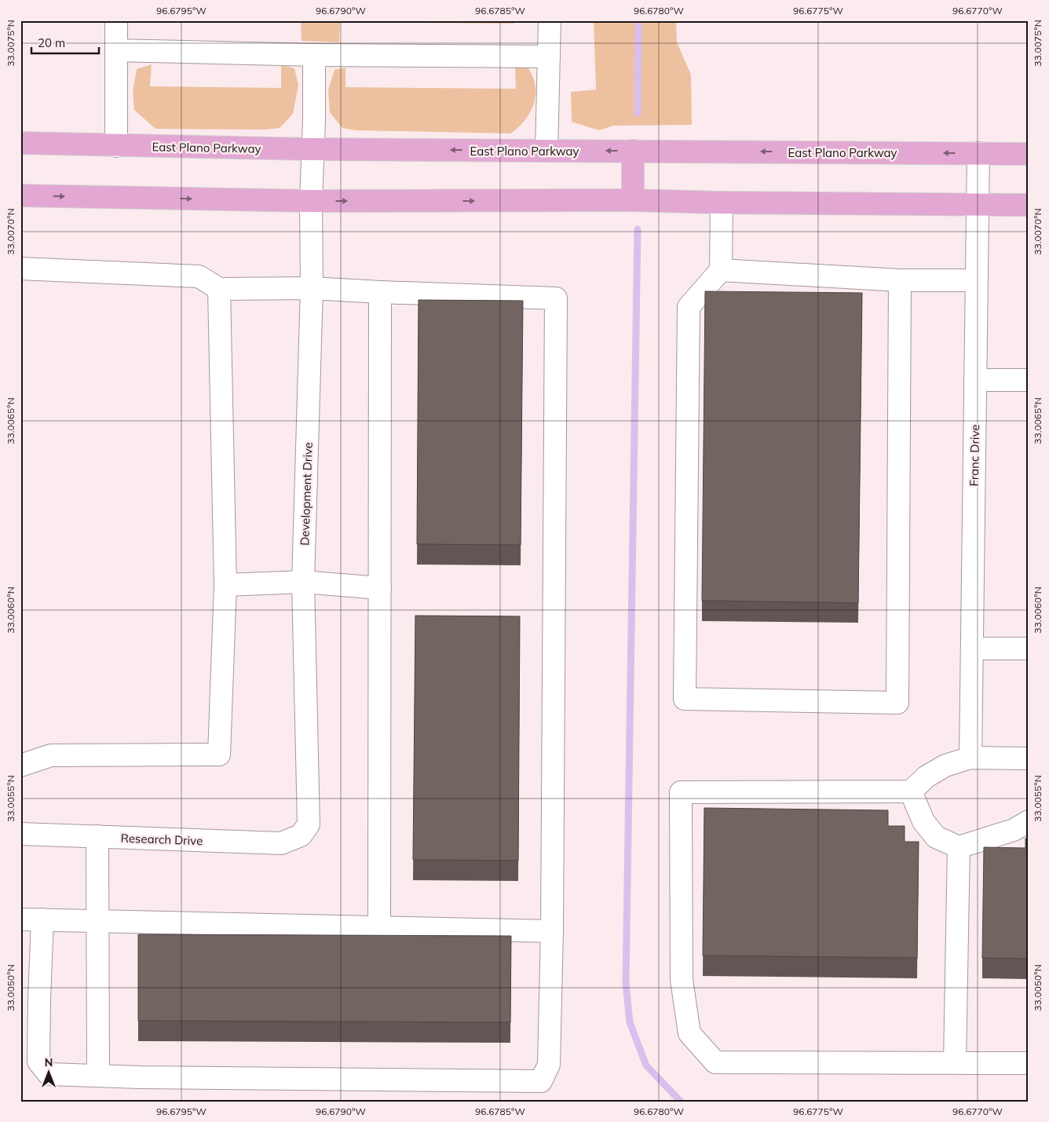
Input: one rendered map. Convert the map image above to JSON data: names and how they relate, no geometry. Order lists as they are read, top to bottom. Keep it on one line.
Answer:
{"streets":{"main road":["East Plano Parkway"],"street":["Franc Drive","Development Drive","Research Drive"]},"crossings":[["East Plano Parkway","Franc Drive"],["East Plano Parkway","Development Drive"],["Development Drive","Research Drive"]],"scale_bar":"20 m","north":"top","coordinates":["96.6795°W","96.6790°W","96.6785°W","96.6780°W","96.6775°W","96.6770°W","33.0075°N","33.0070°N","33.0065°N","33.0060°N","33.0055°N","33.0050°N"]}
